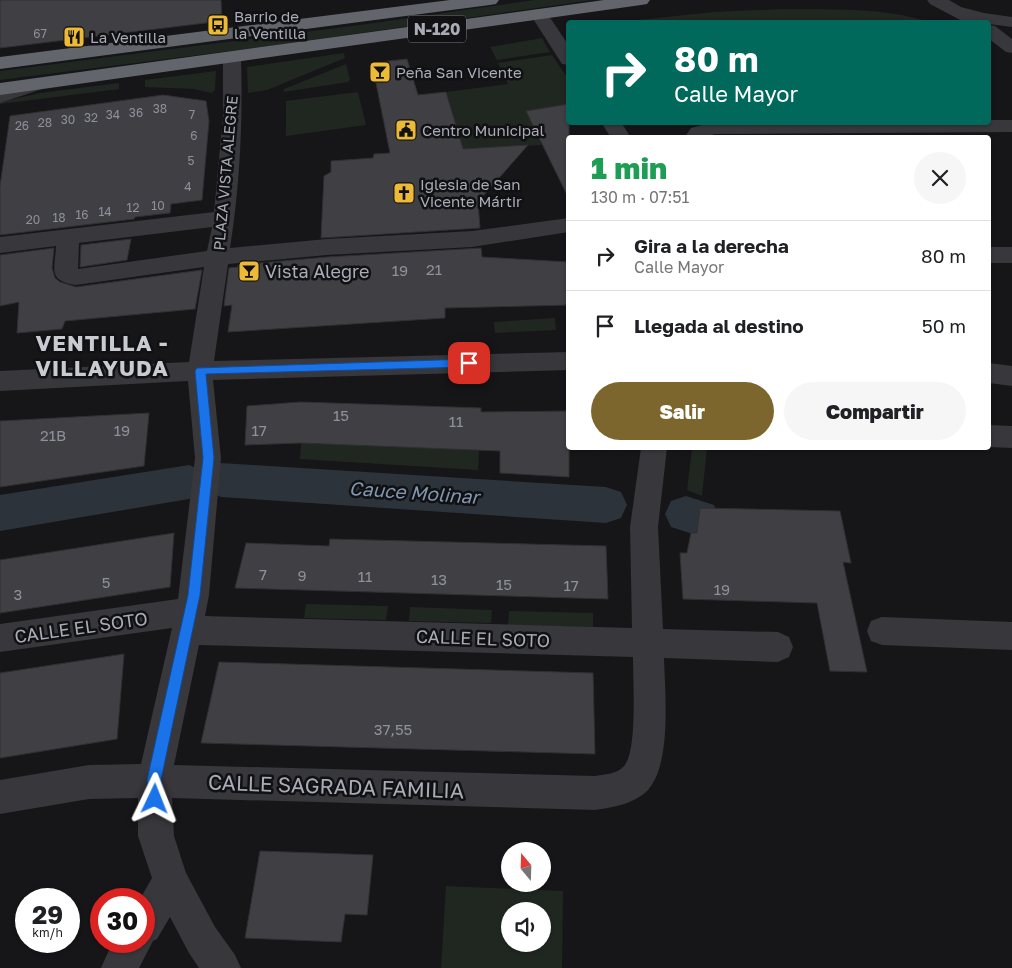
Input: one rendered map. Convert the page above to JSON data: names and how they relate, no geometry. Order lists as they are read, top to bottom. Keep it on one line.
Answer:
{"streets":{"highway":["N-120"],"street":["PLAZA VISTA ALEGRE","CALLE EL SOTO","CALLE SAGRADA FAMILIA"]},"crossings":[["N-120","PLAZA VISTA ALEGRE"],["PLAZA VISTA ALEGRE","CALLE EL SOTO"],["PLAZA VISTA ALEGRE","CALLE SAGRADA FAMILIA"],["CALLE EL SOTO","CALLE SAGRADA FAMILIA"]],"districts":["VENTILLA - VILLAYUDA"],"water":["Cauce Molinar"],"places":{"bus stop":["Barrio de la Ventilla"],"restaurant":["La Ventilla"],"bar":["Peña San Vicente","Vista Alegre"],"public building":["Centro Municipal"],"church":["Iglesia de San Vicente Mártir"]},"house_numbers":["67","38","36","34","7","32","30","28","26","6","5","4","10","12","14","16","18","20","21","19","15","11","19","17","21B","7","9","11","13","5","15","17","19","3","37,55"],"north":"top","page":{"turn":["80 m","Calle Mayor"],"heading":["1 min","130 m · 07:51"],"list":[{"name":"Gira a la derecha","note":"Calle Mayor","value":"80 m"},{"name":"Llegada al destino","value":"50 m"}],"buttons":["Salir","Compartir"],"speed":"29 km/h","limit":"30"}}
